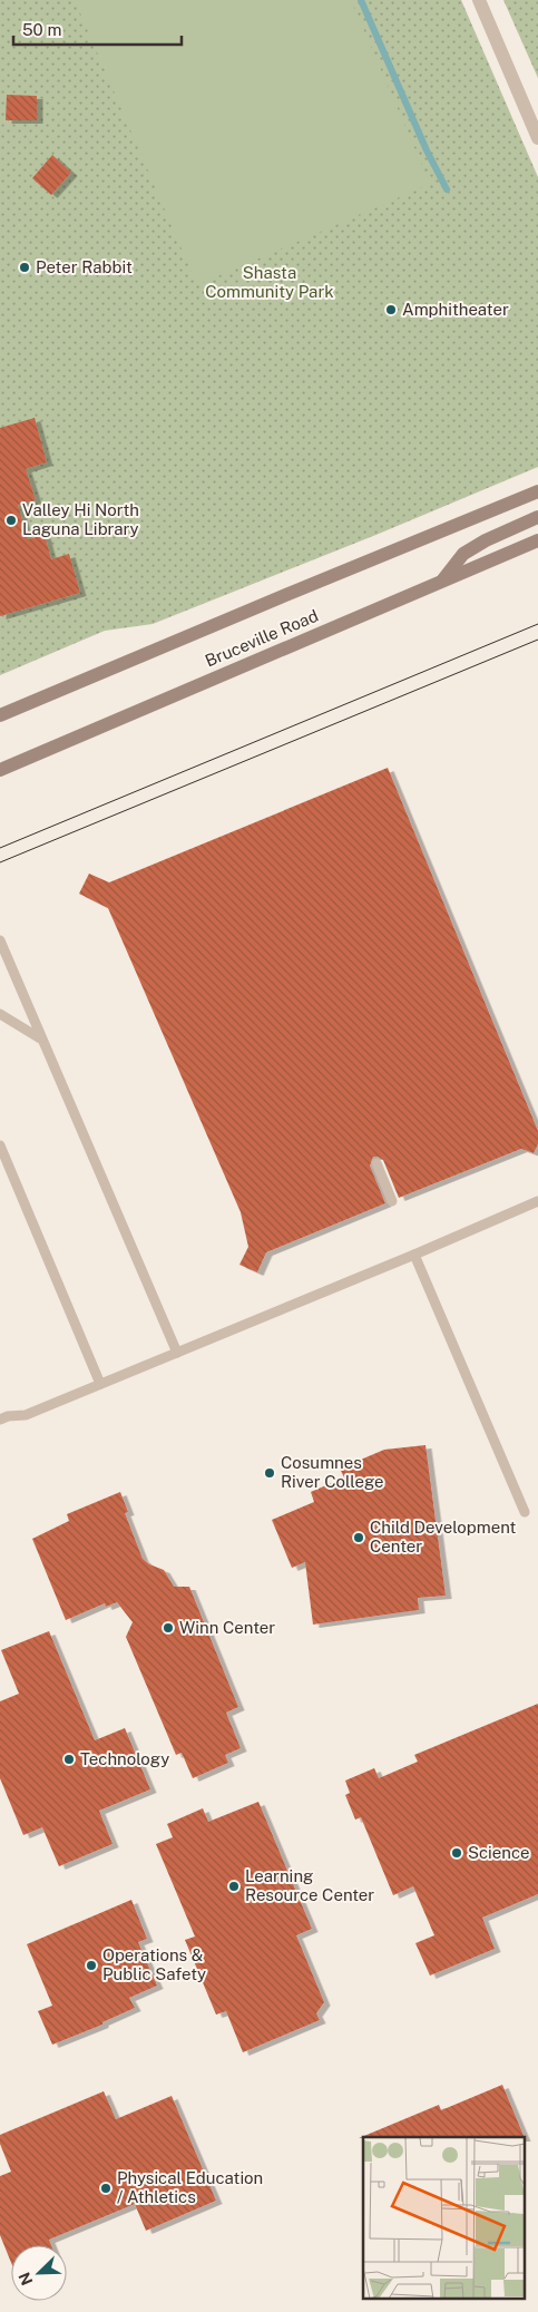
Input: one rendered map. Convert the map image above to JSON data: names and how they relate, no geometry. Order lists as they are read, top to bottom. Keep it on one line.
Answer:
{"streets":{"main road":["Bruceville Road"]},"parks":["Shasta Community Park"],"places":["Peter Rabbit","Amphitheater","Valley Hi North Laguna Library","Cosumnes River College","Child Development Center","Winn Center","Technology","Science","Learning Resource Center","Operations & Public Safety","Physical Education / Athletics"],"scale_bar":"50 m","north":"bottom left"}
